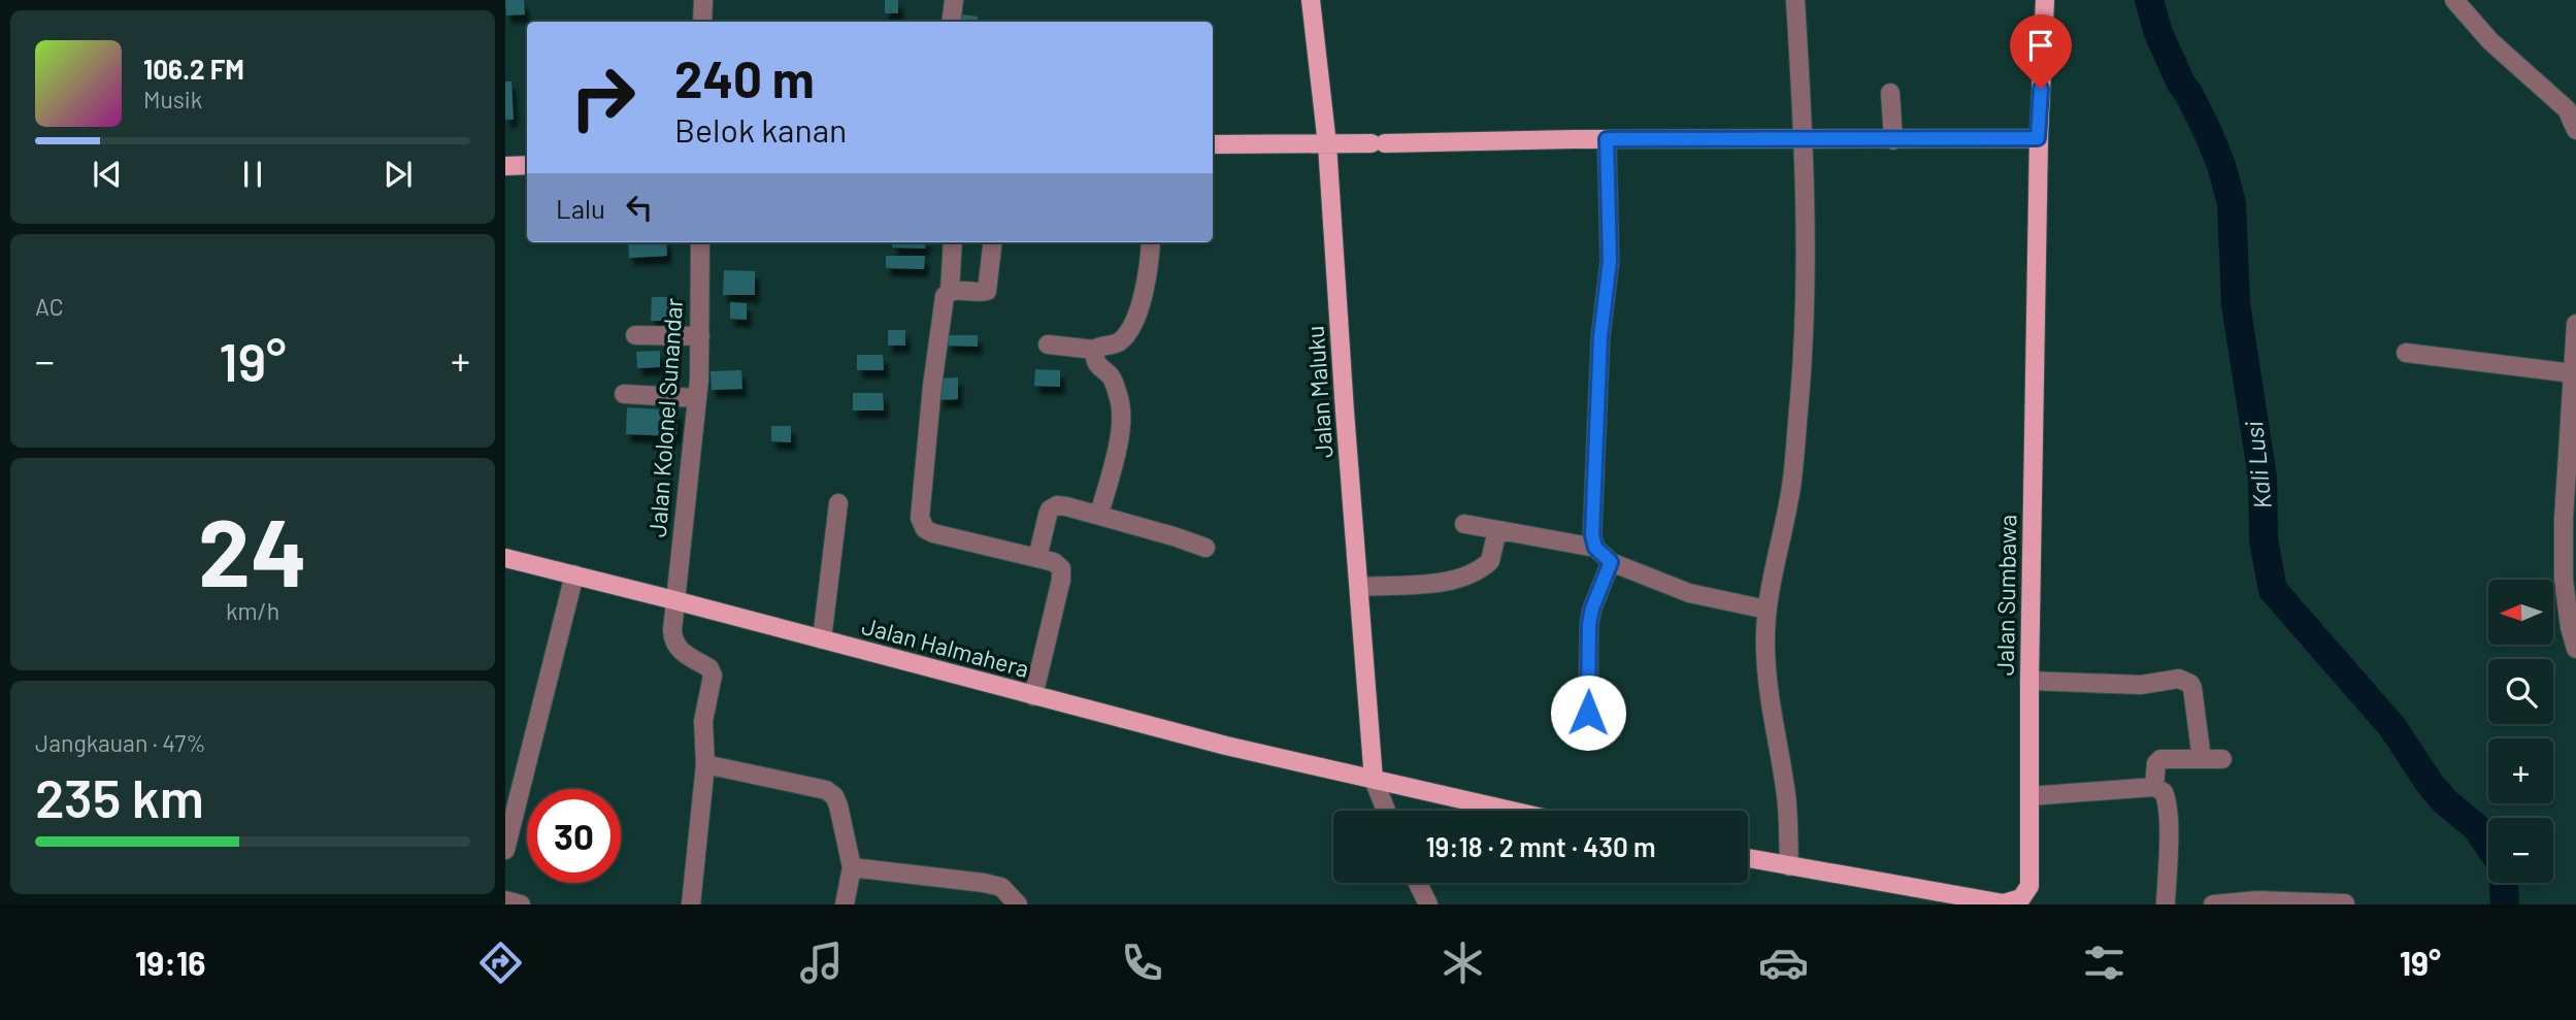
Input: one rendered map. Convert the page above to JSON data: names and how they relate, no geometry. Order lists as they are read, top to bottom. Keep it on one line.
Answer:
{"streets":{"main road":["Jalan Maluku","Jalan Sumbawa","Jalan Halmahera"],"street":["Jalan Kolonel Sunandar"]},"crossings":[["Jalan Maluku","Jalan Halmahera"],["Jalan Kolonel Sunandar","Jalan Halmahera"]],"water":["Kali Lusi"],"north":"left","page":{"turn":["240 m","Belok kanan"],"song":["106.2 FM","Musik"],"then":"Lalu","tile":["AC",["24","km/h"],["Jangkauan · 47%","235 km"]],"heat":["−","19°","+"],"map_buttons":["+","−"],"limit":"30","trip":"19:18 · 2 mnt · 430 m","tabs":["19:16","19°"]}}
